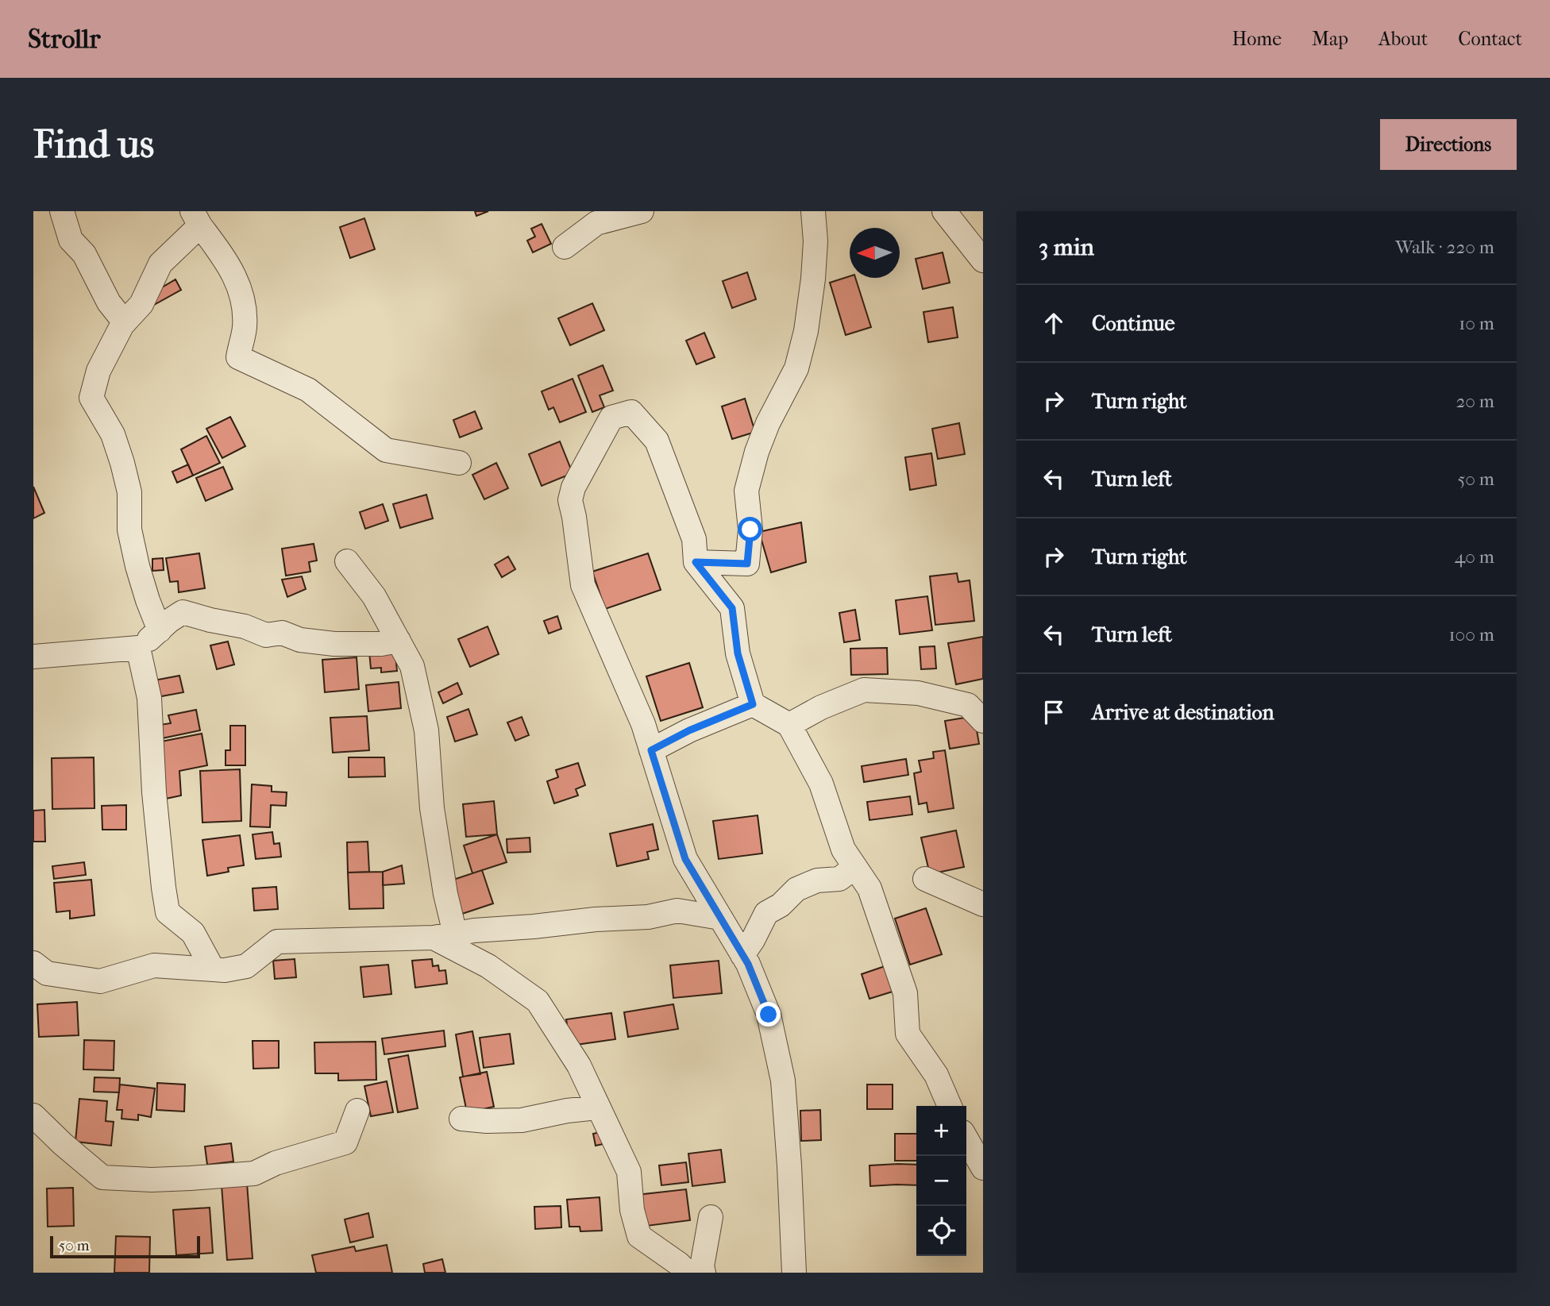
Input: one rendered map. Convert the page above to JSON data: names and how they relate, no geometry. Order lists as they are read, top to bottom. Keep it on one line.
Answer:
{"scale_bar":"50 m","north":"left","page":{"header":"Strollr","nav":["Home","Map","About","Contact"],"buttons":"Directions","title":"Find us","heading":["3 min","Walk · 220 m"],"list":[["Continue","10 m"],["Turn right","20 m"],["Turn left","50 m"],["Turn right","40 m"],["Turn left","100 m"],"Arrive at destination"],"map_buttons":["+","−"],"scale":"50 m"}}
